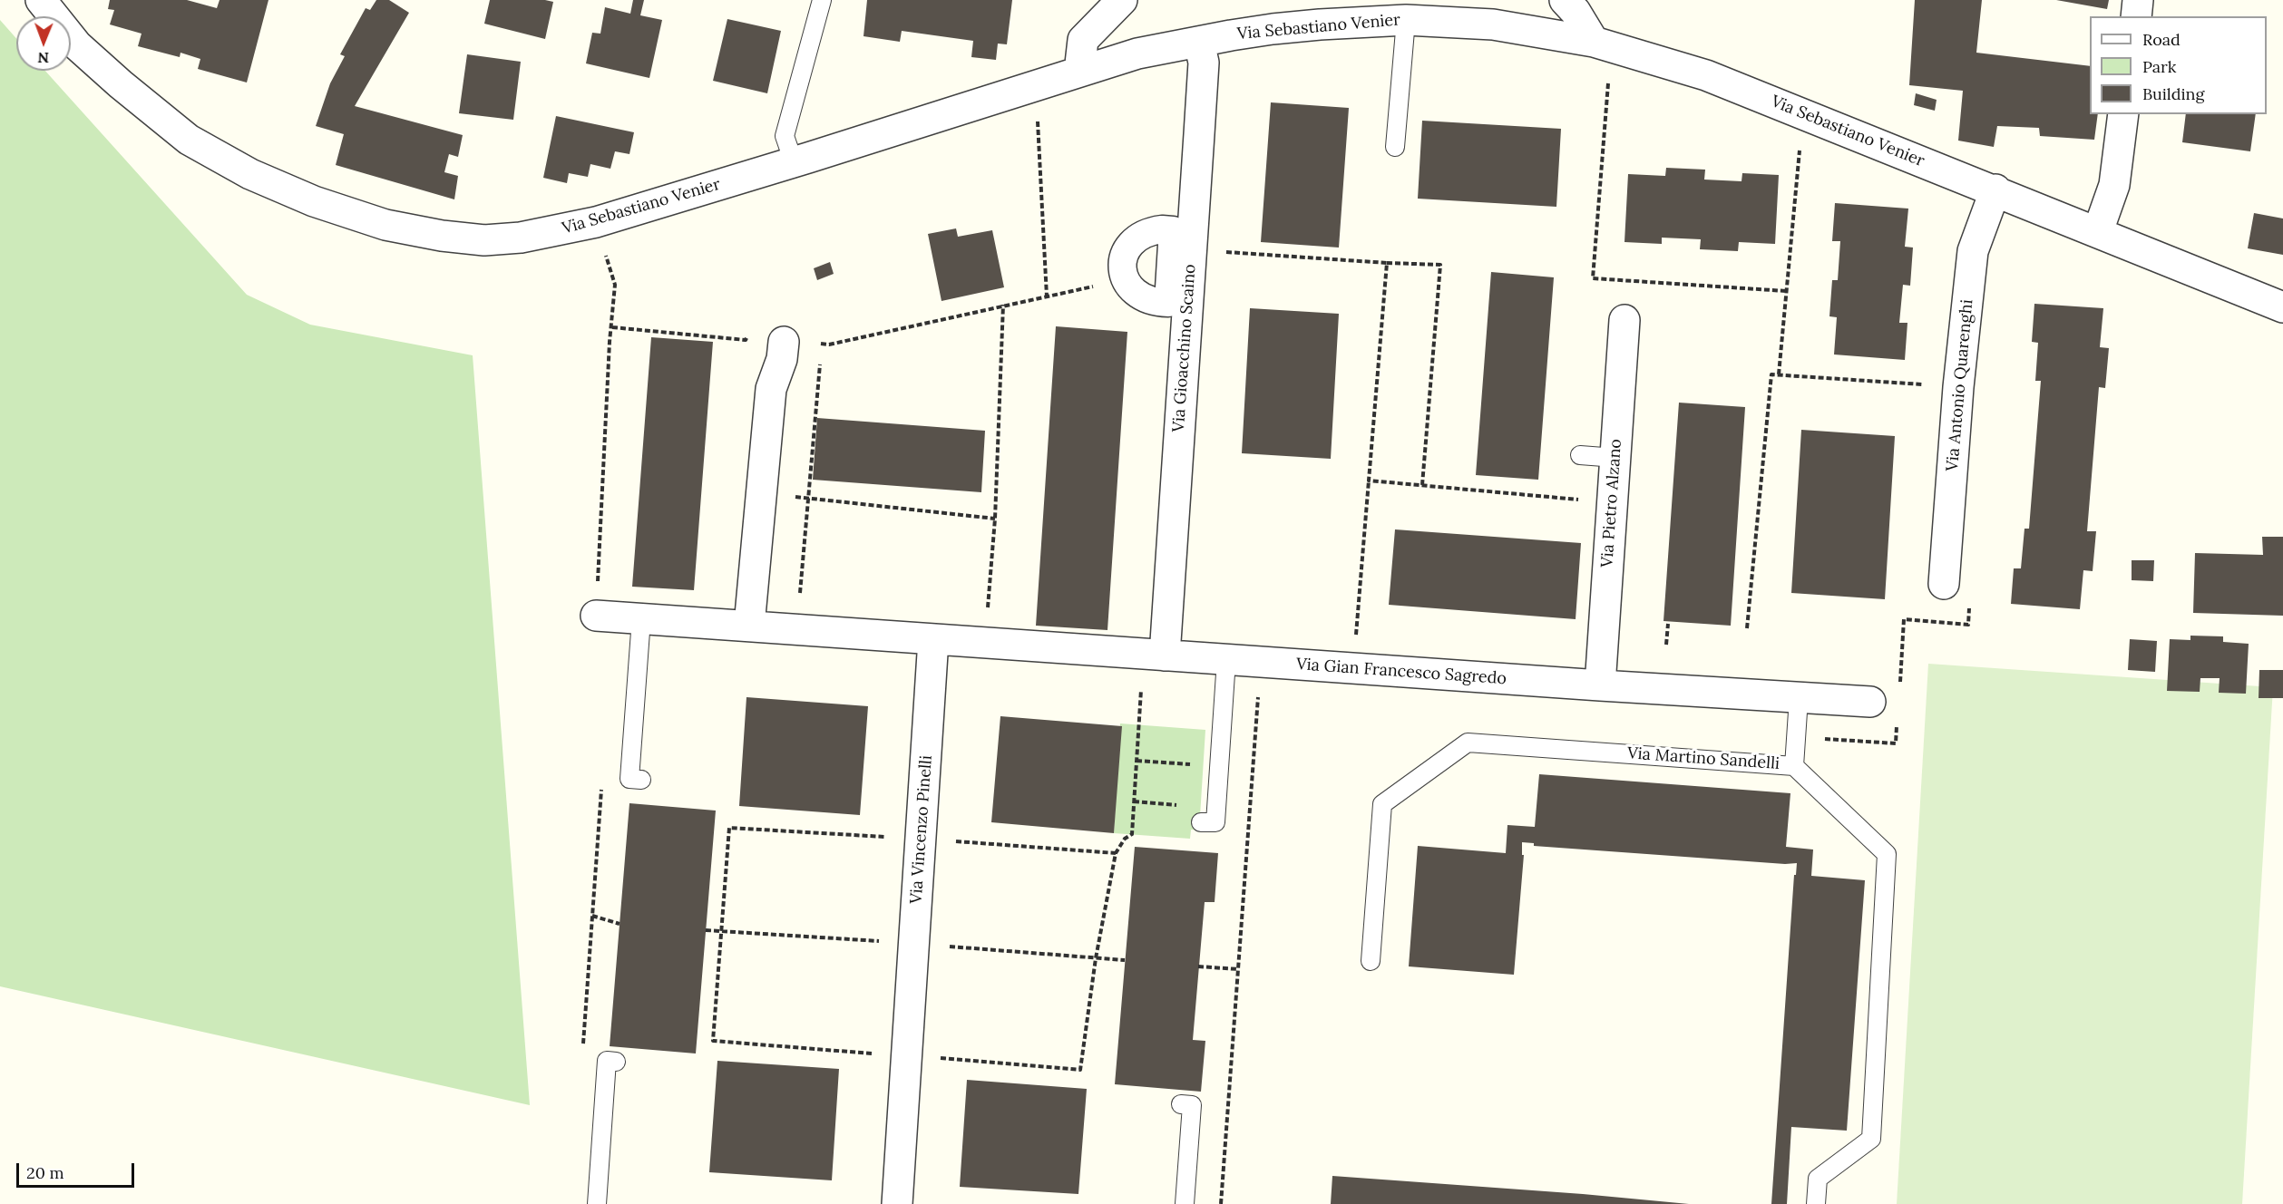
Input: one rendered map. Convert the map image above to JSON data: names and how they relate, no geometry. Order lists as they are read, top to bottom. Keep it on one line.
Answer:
{"streets":{"street":["Via Sebastiano Venier","Via Gioacchino Scaino","Via Antonio Quarenghi","Via Pietro Alzano","Via Gian Francesco Sagredo","Via Vincenzo Pinelli"],"lane":["Via Martino Sandelli"]},"crossings":[["Via Sebastiano Venier","Via Gioacchino Scaino"],["Via Sebastiano Venier","Via Antonio Quarenghi"],["Via Gioacchino Scaino","Via Gian Francesco Sagredo"],["Via Pietro Alzano","Via Gian Francesco Sagredo"],["Via Gian Francesco Sagredo","Via Vincenzo Pinelli"]],"legend":["Road","Park","Building"],"scale_bar":"20 m","north":"bottom"}
